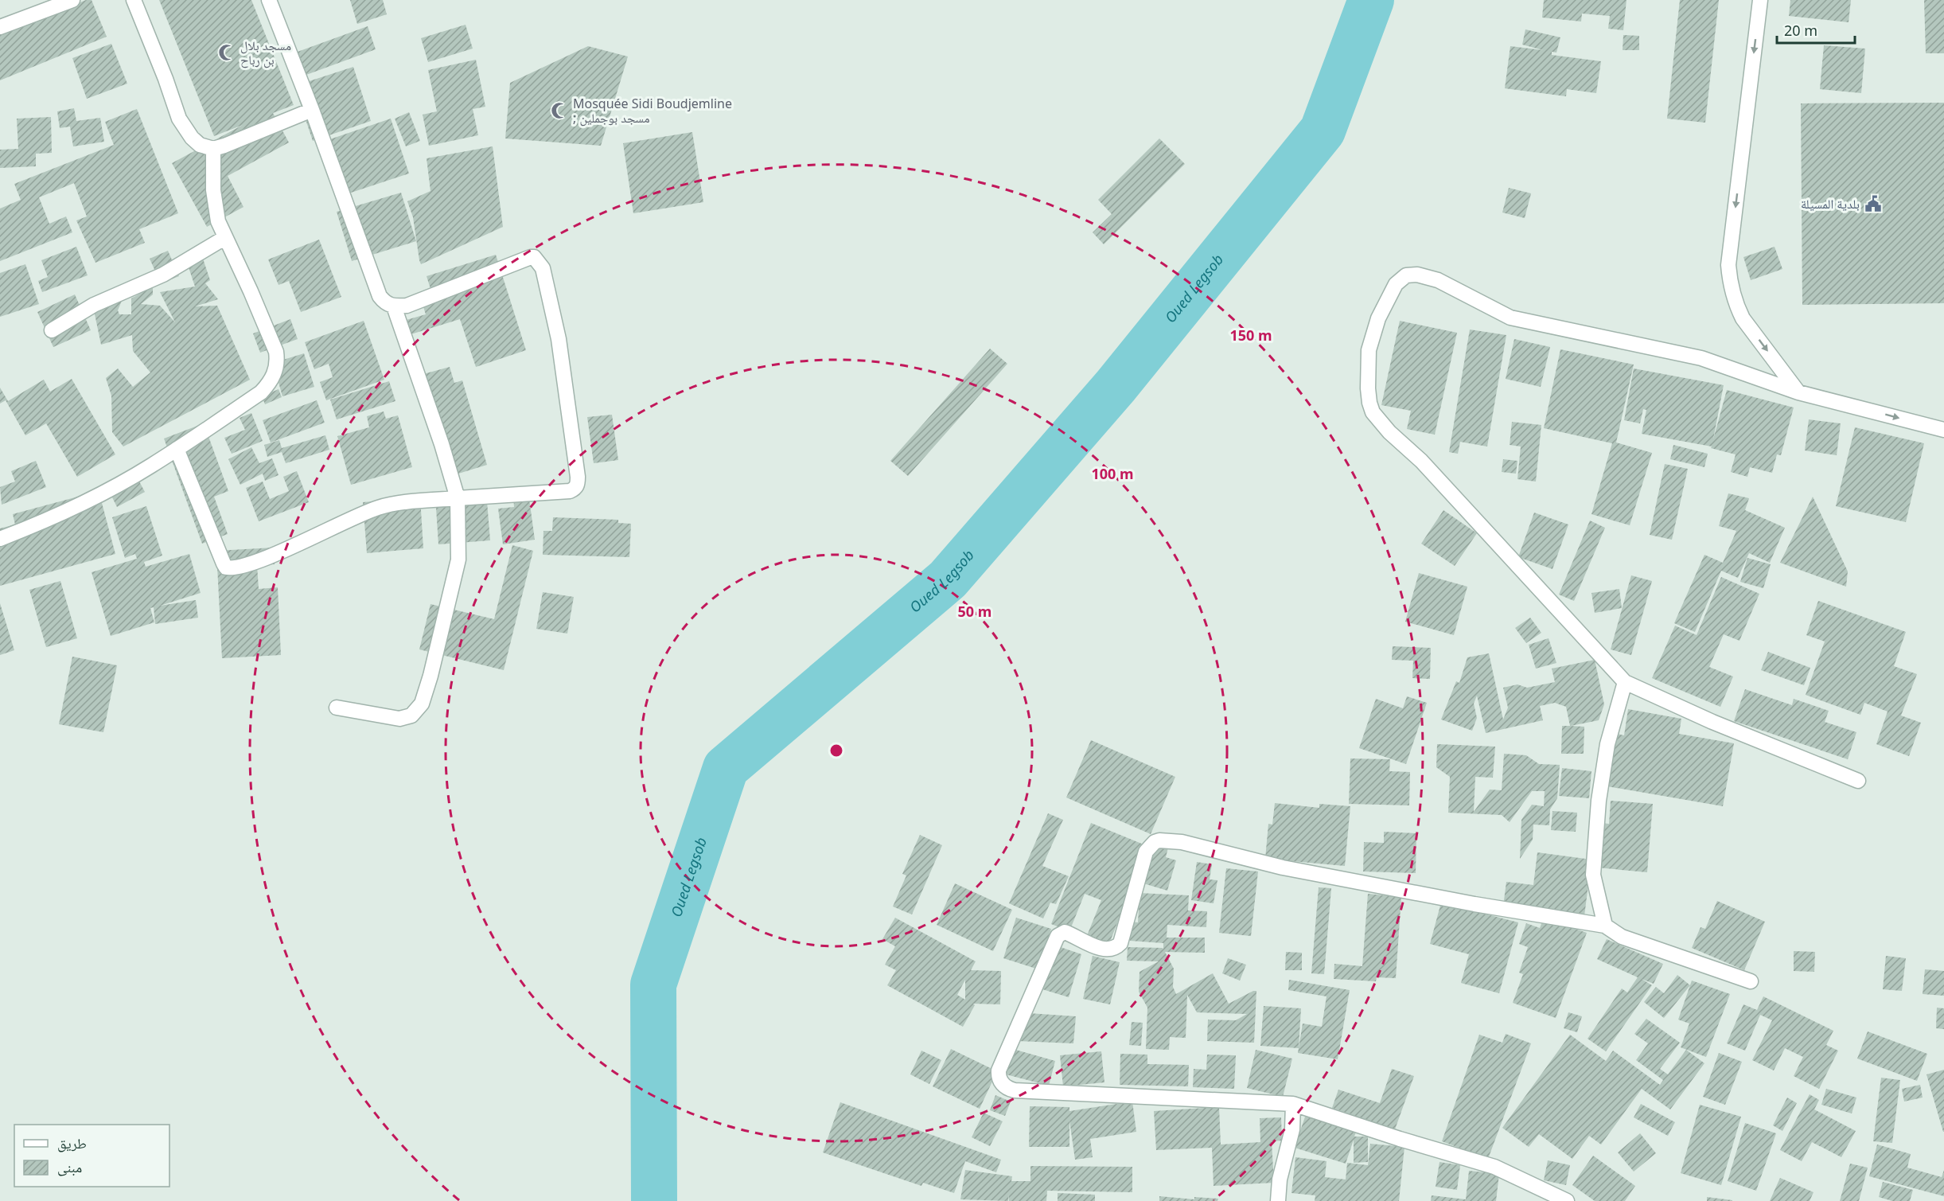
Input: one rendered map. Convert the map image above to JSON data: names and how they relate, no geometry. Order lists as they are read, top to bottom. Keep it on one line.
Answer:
{"water":["Oued Legsob"],"places":{"mosque":["مسجد بلال بن رباح","Mosquée Sidi Boudjemline ; مسجد بوجملين"],"public building":["بلدية المسيلة"]},"legend":["طريق","مبنى"],"scale_bar":"20 m","rings":["150 m","100 m","50 m"]}
